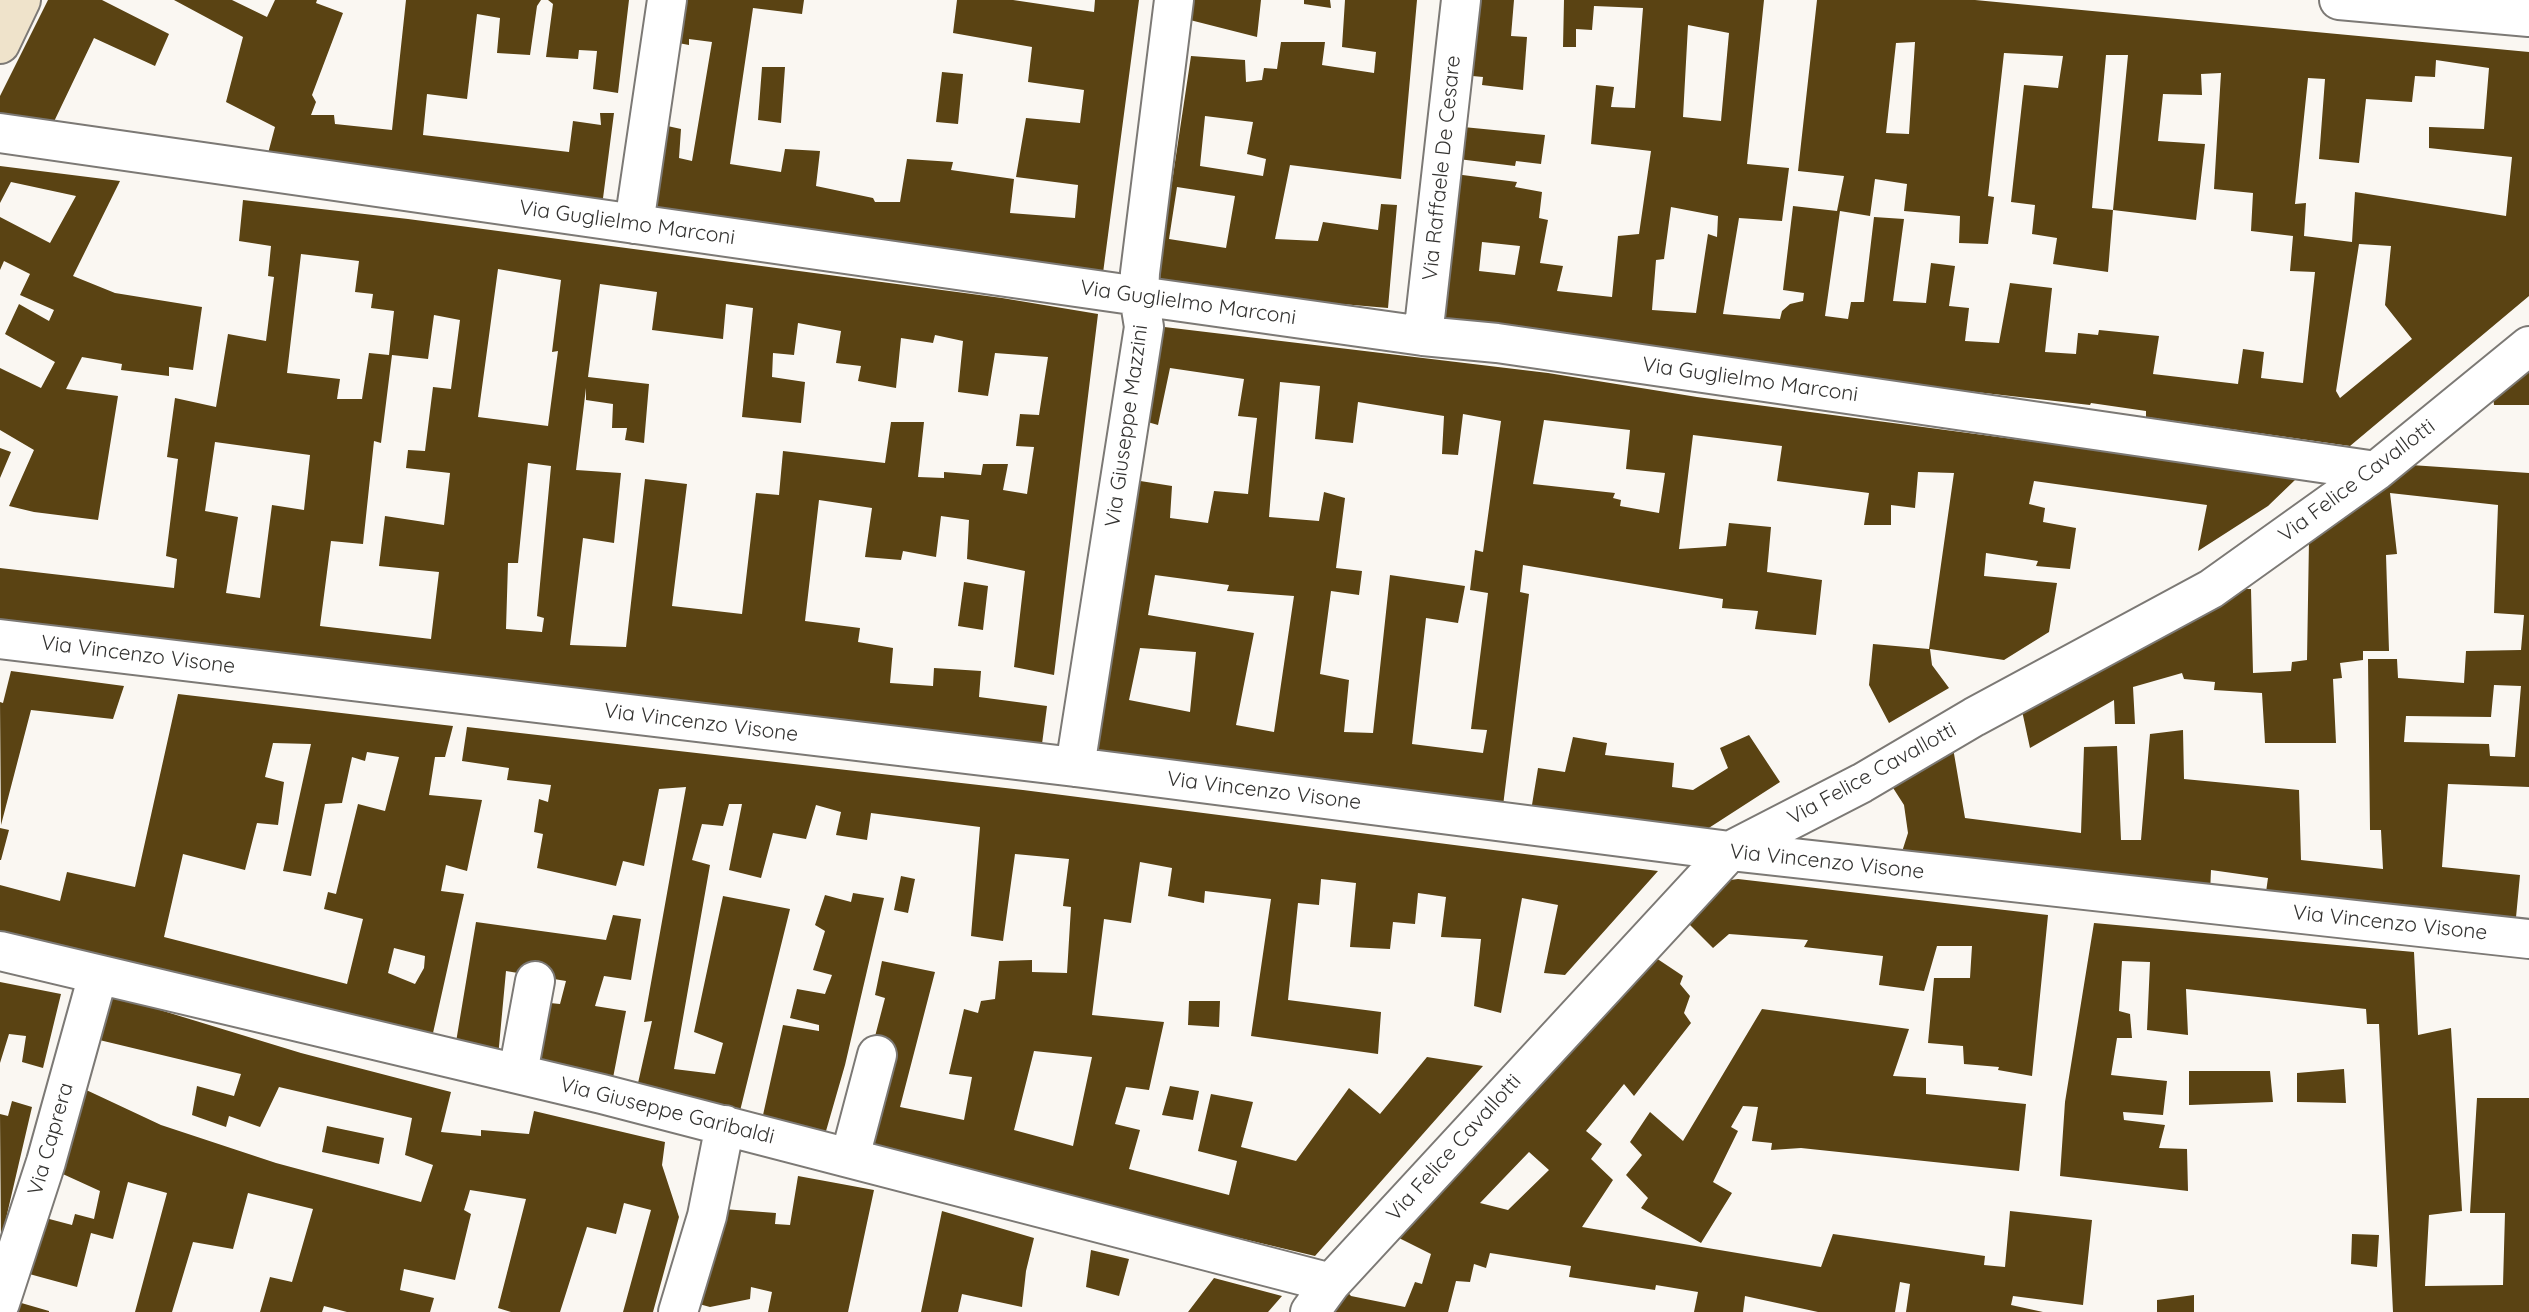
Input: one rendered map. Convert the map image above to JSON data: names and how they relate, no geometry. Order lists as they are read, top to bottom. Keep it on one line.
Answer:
{"streets":{"street":["Via Raffaele De Cesare","Via Guglielmo Marconi","Via Giuseppe Mazzini","Via Felice Cavallotti","Via Vincenzo Visone","Via Giuseppe Garibaldi","Via Caprera"]},"crossings":[["Via Raffaele De Cesare","Via Guglielmo Marconi"],["Via Guglielmo Marconi","Via Giuseppe Mazzini"],["Via Guglielmo Marconi","Via Felice Cavallotti"],["Via Giuseppe Mazzini","Via Vincenzo Visone"],["Via Felice Cavallotti","Via Vincenzo Visone"],["Via Felice Cavallotti","Via Giuseppe Garibaldi"],["Via Giuseppe Garibaldi","Via Caprera"]]}
